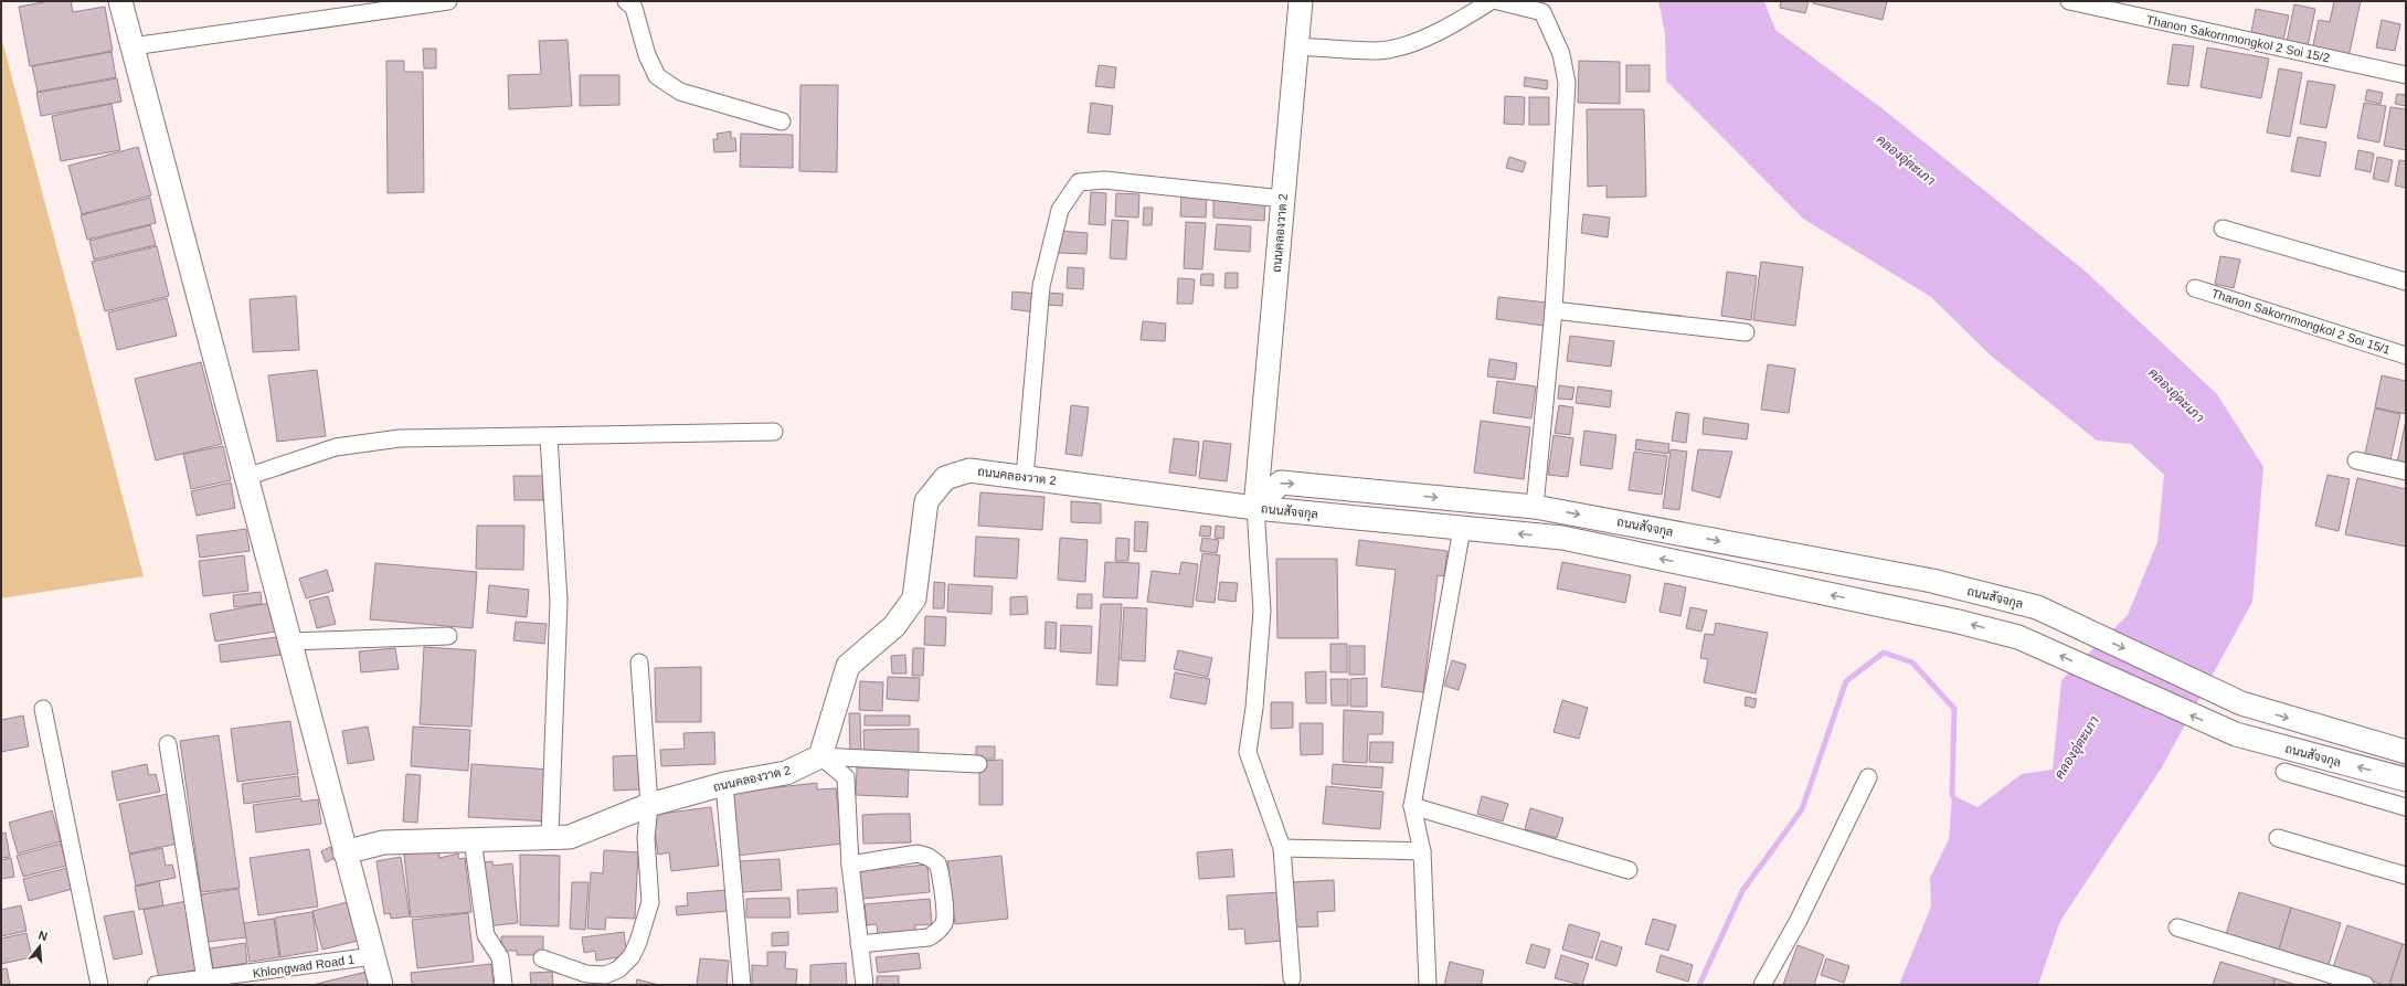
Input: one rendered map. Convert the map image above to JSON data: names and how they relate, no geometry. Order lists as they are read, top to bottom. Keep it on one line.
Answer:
{"streets":{"street":["Thanon Sakornmongkol 2 Soi 15/2","ถนนคลองวาด 2","Thanon Sakornmongkol 2 Soi 15/1","ถนนสัจจกุล","Khlongwad Road 1"]},"crossings":[["ถนนคลองวาด 2","ถนนสัจจกุล"]],"water":["คลองอุ่ตะเภา"],"north":"top"}
